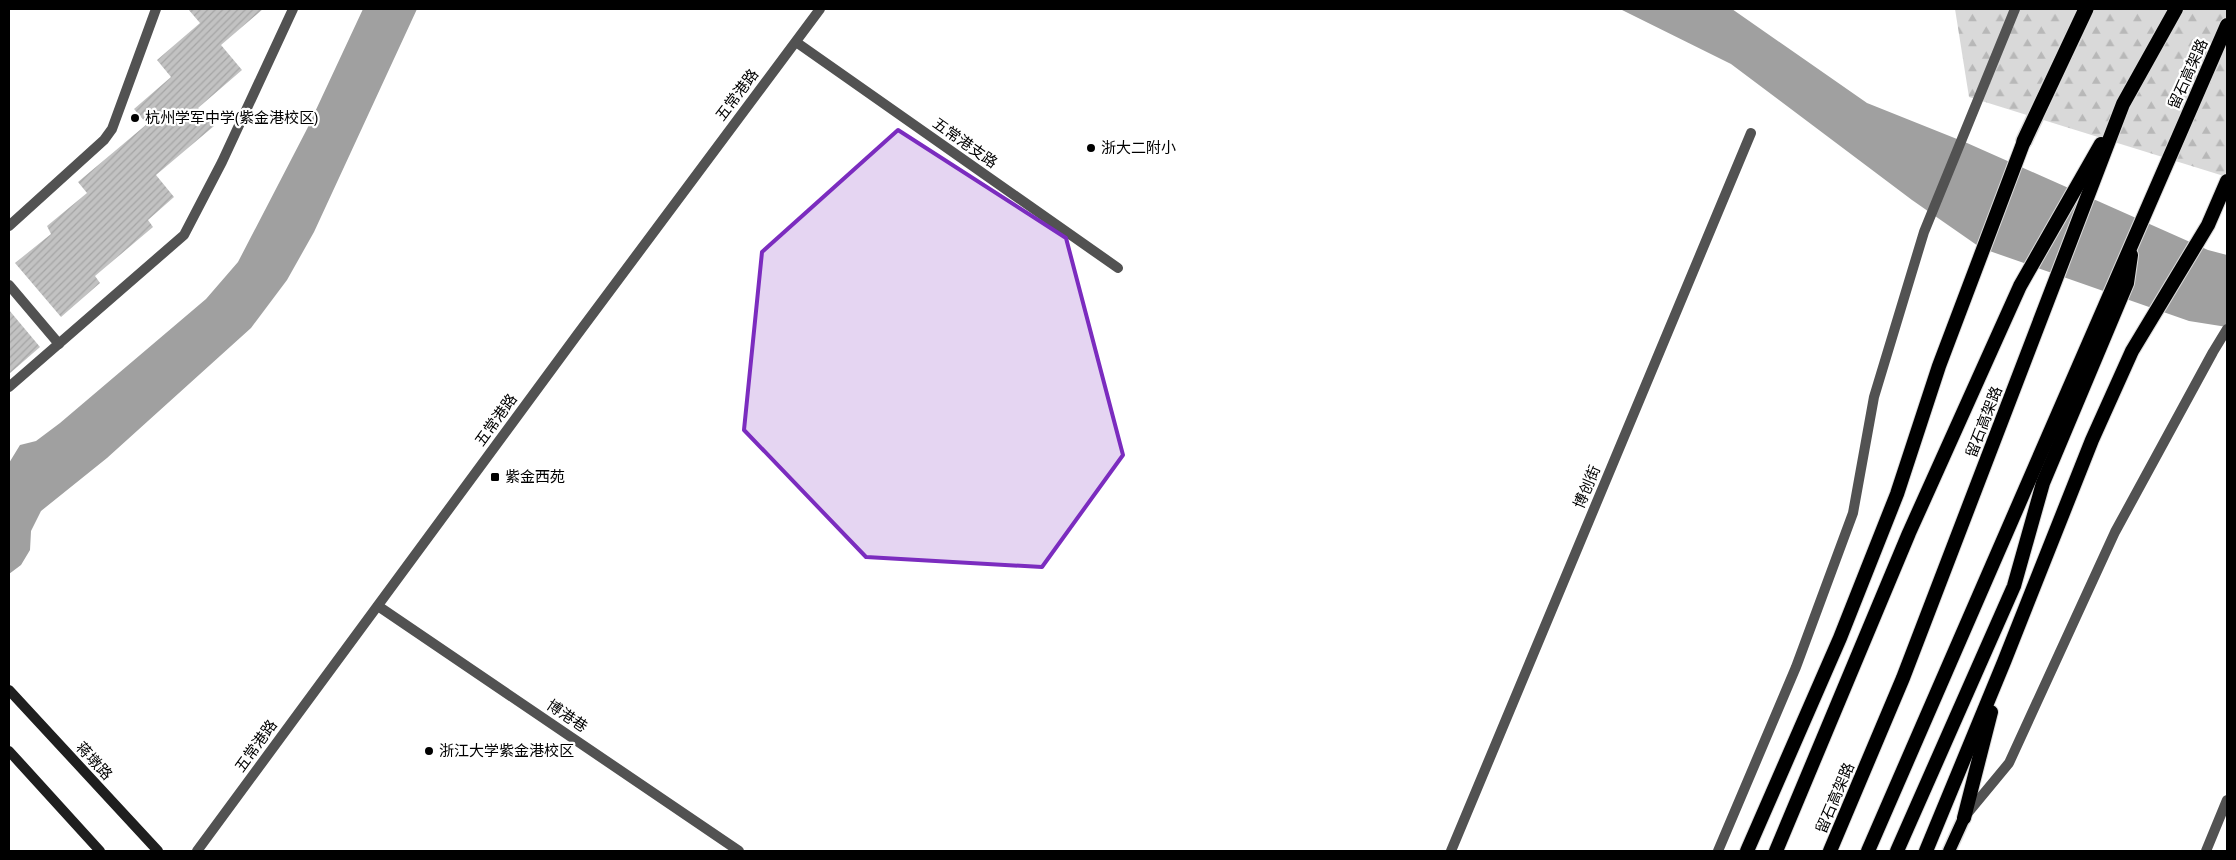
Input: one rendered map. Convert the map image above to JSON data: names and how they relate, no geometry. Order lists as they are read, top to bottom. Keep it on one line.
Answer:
{"streets":{"highway":["留石高架路"],"main road":["蒋墩路"],"street":["五常港路","五常港支路","博创街","博港巷"]},"crossings":[["五常港路","五常港支路"],["五常港路","博港巷"]],"places":{"other":["杭州学军中学(紫金港校区)","浙大二附小","浙江大学紫金港校区"],"transit":["紫金西苑"]}}
